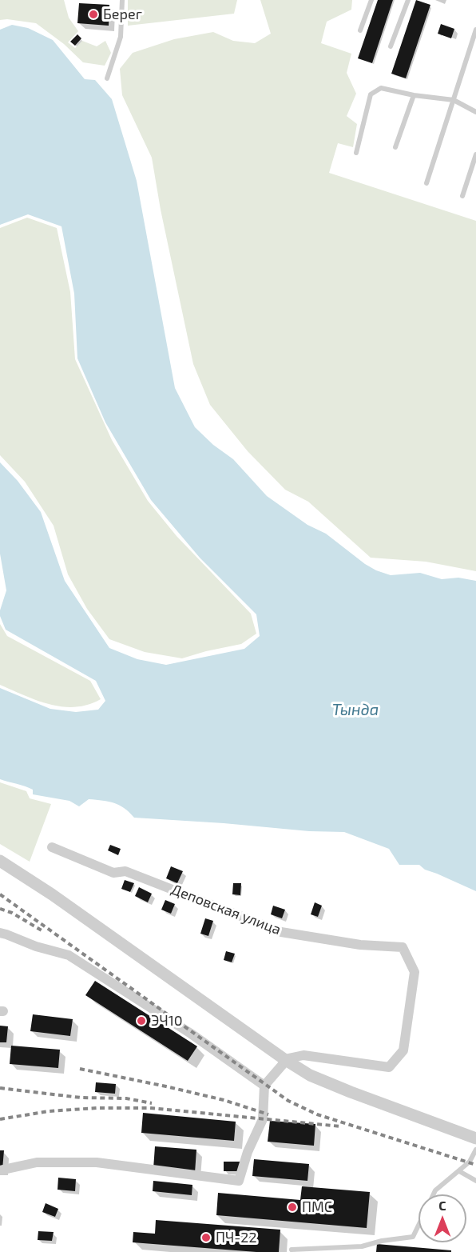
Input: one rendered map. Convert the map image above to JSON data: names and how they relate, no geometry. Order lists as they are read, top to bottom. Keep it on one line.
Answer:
{"streets":{"street":["Деповская улица"]},"water":["Тында"],"places":["Берег","ЭЧ10","ПМС","ПЧ-22"],"north":"top"}
